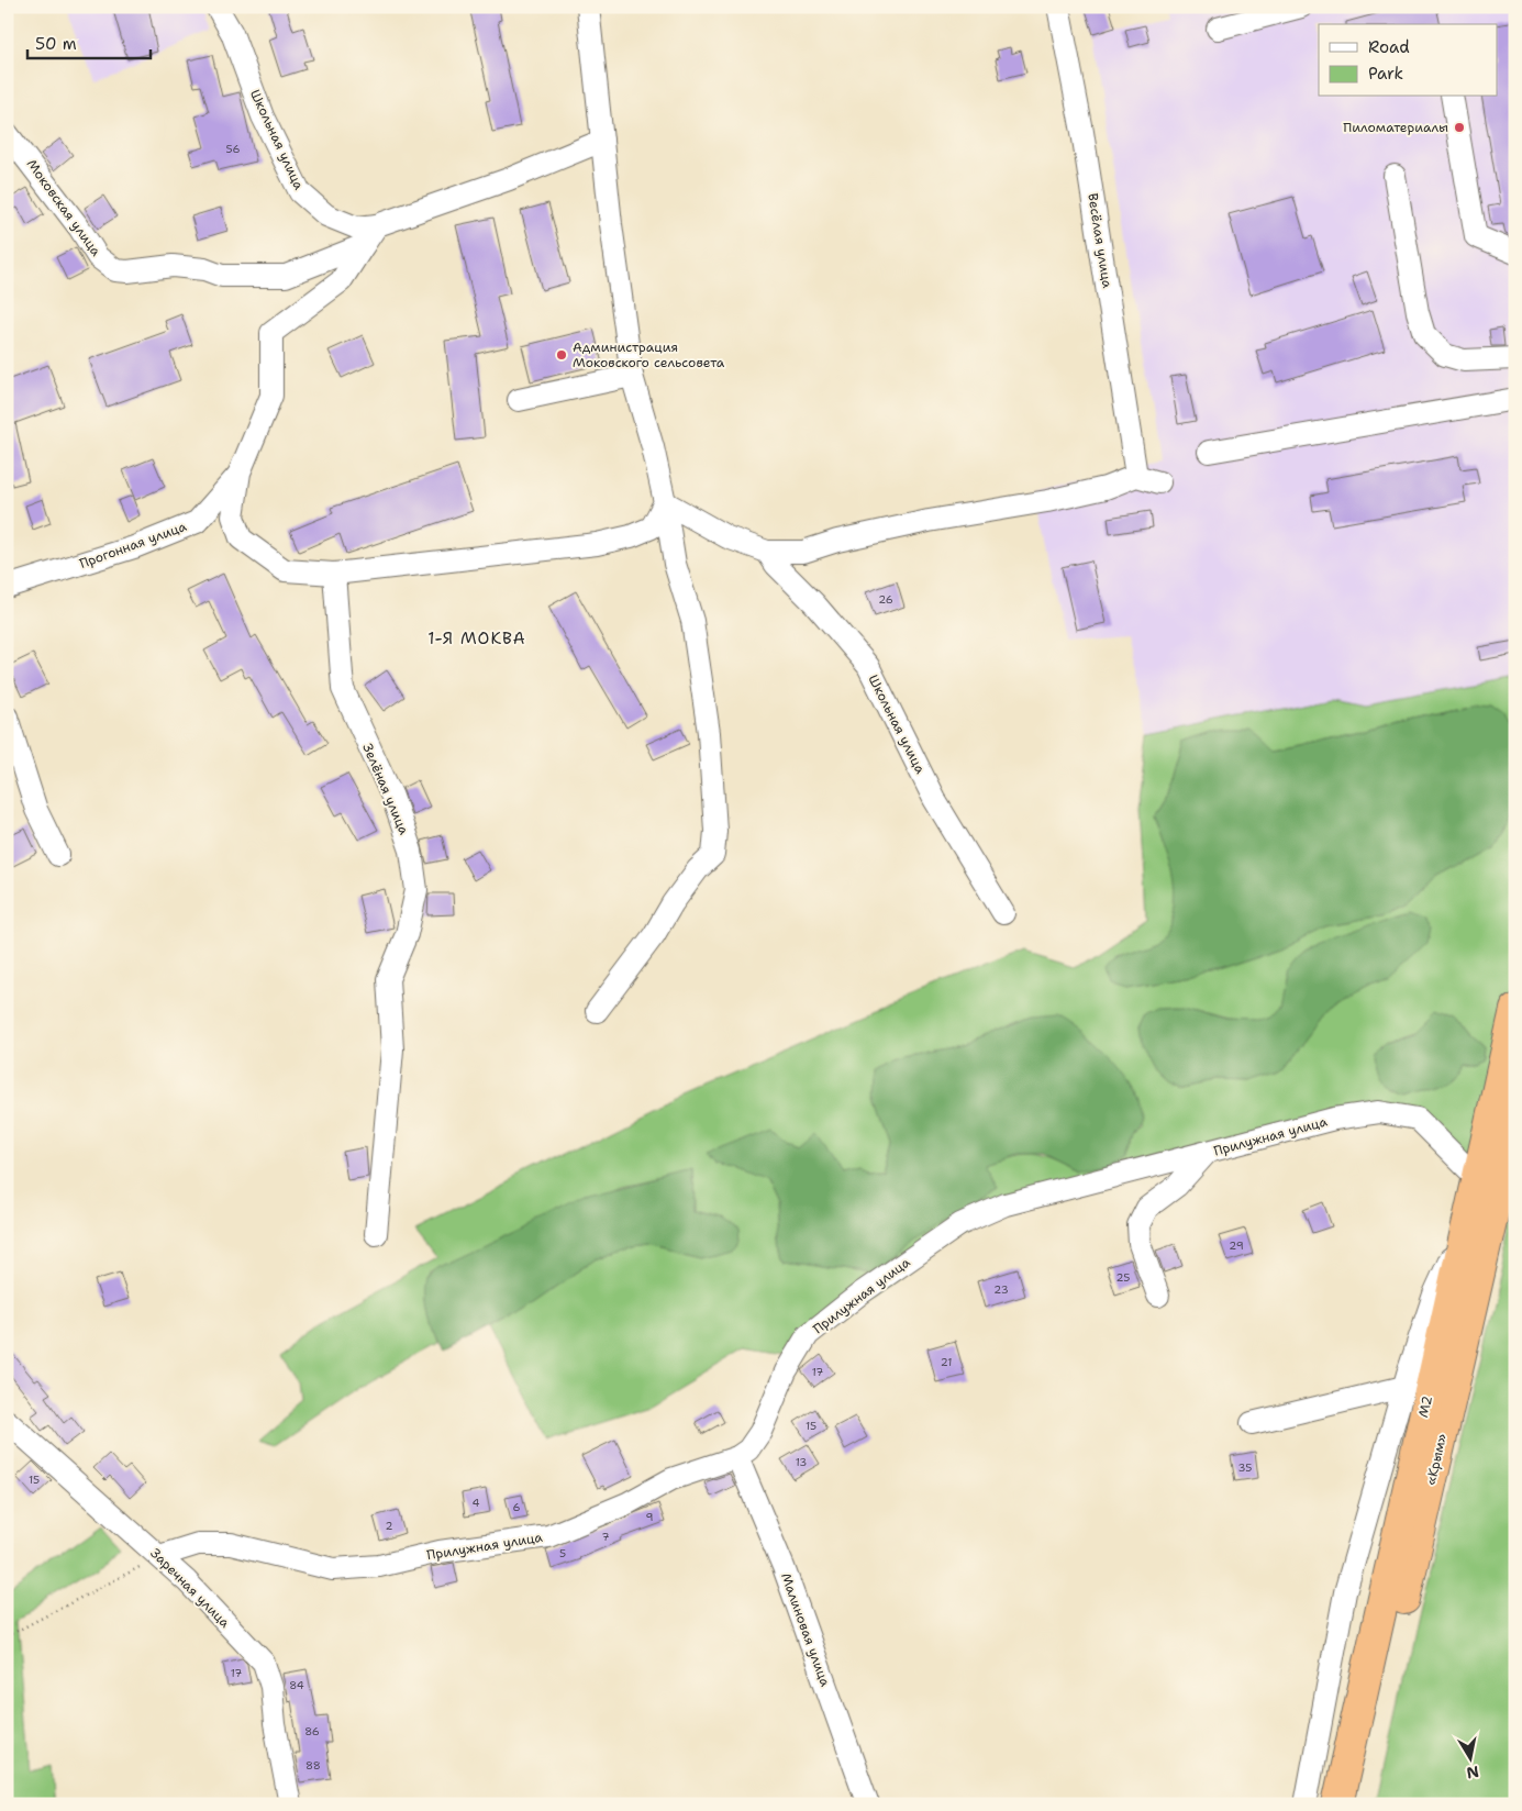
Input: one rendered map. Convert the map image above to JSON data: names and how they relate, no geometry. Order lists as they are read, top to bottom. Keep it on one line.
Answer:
{"streets":{"highway":["М2","«Крым»"],"street":["Школьная улица","Моковская улица","Весёлая улица","Прогонная улица","Зелёная улица","Прилужная улица","Заречная улица","Малиновая улица"]},"crossings":[["Прилужная улица","М2"],["Прилужная улица","Заречная улица"],["Прилужная улица","Малиновая улица"]],"districts":["1-Я МОКВА"],"places":["Пиломатериалы","Администрация Моковского сельсовета"],"house_numbers":["56","26","29","25","23","21","17","15","13","35","15","4","6","9","2","7","5","17","84","86","88"],"legend":["Road","Park"],"scale_bar":"50 m","north":"bottom"}
